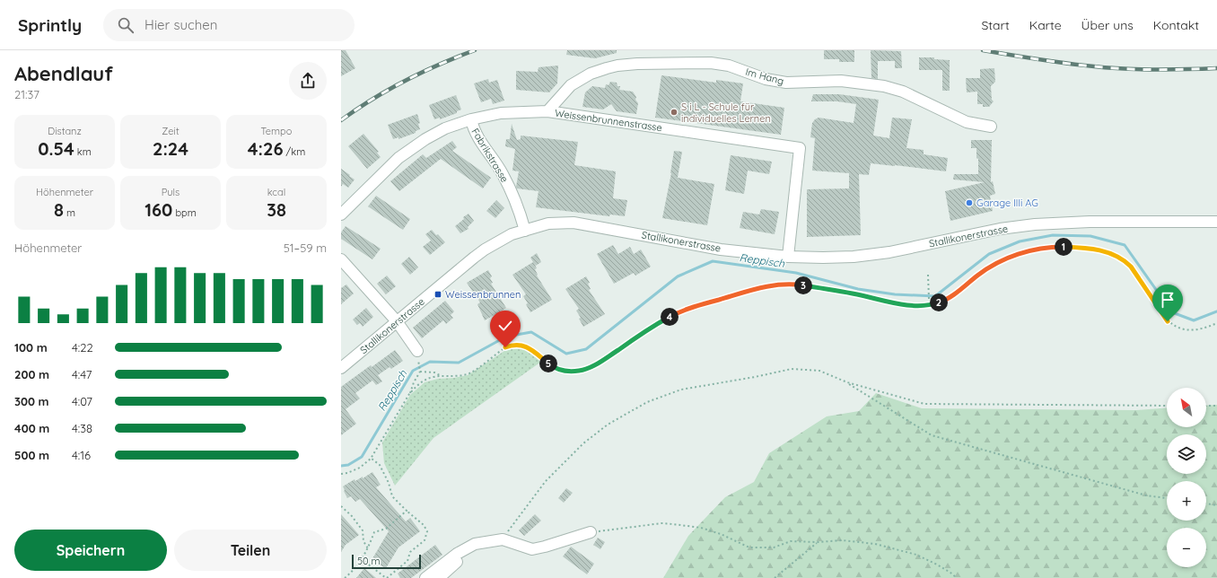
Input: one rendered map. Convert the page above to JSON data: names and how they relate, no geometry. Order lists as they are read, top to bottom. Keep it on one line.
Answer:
{"streets":{"street":["Im Hang","Weissenbrunnenstrasse","Fabrikstrasse","Stallikonerstrasse"]},"crossings":[["Im Hang","Weissenbrunnenstrasse"],["Weissenbrunnenstrasse","Fabrikstrasse"],["Weissenbrunnenstrasse","Stallikonerstrasse"],["Fabrikstrasse","Stallikonerstrasse"]],"water":["Reppisch"],"places":{"other":["S i L - Schule für individuelles Lernen","Garage Illi AG"],"transit":["Weissenbrunnen"]},"scale_bar":"50 m","north":"top left","page":{"header":"Sprintly","search":"Hier suchen","nav":["Start","Karte","Über uns","Kontakt"],"heading":["Abendlauf","21:37"],"stats":[["Distanz","0.54 km"],["Zeit","2:24"],["Tempo","4:26 /km"],["Höhenmeter","8 m"],["Puls","160 bpm"],["kcal","38"]],"chart":["Höhenmeter","51–59 m"],"pins":["1","3","2","4","5"],"list":[{"name":"100 m","note":"4:22"},{"name":"200 m","note":"4:47"},{"name":"300 m","note":"4:07"},{"name":"400 m","note":"4:38"},{"name":"500 m","note":"4:16"}],"map_buttons":["+","−"],"buttons":["Speichern","Teilen"],"scale":"50 m"}}
